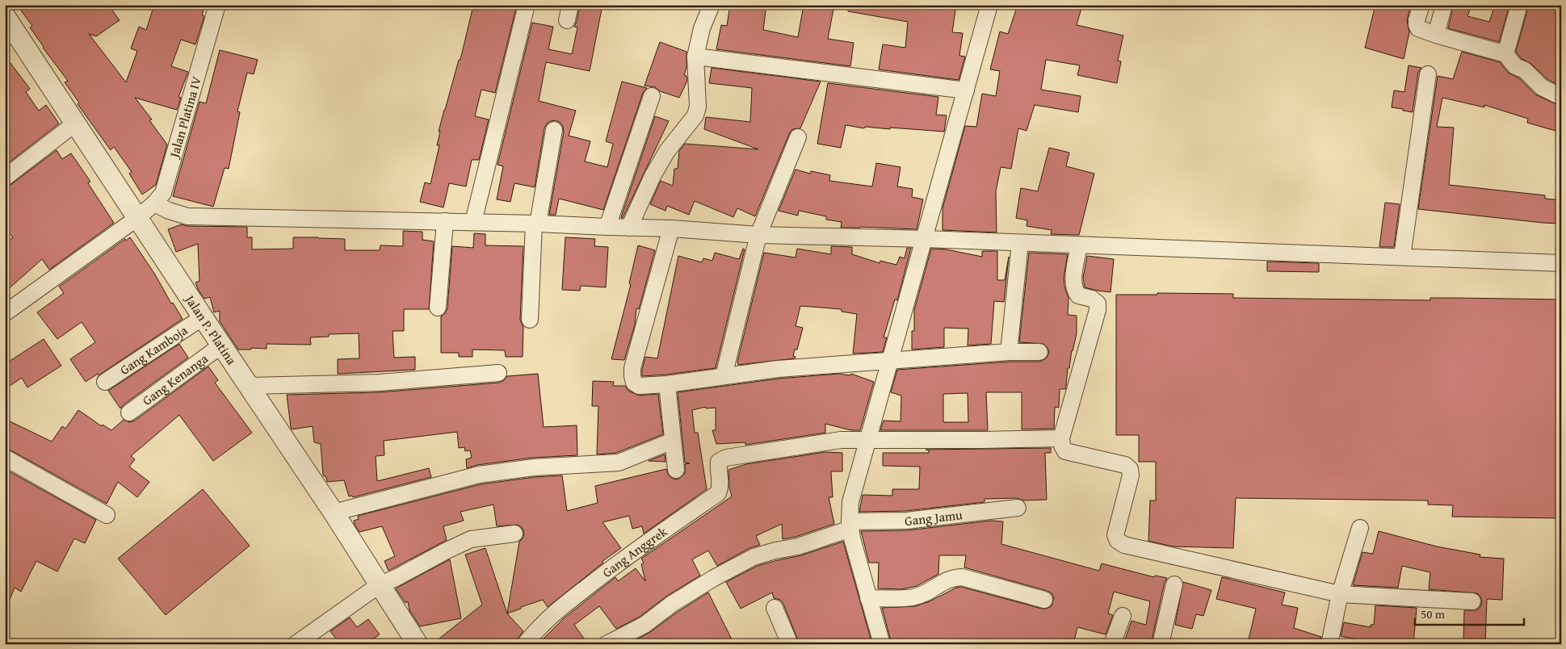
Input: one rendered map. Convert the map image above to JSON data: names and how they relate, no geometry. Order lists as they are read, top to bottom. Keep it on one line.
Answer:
{"streets":{"street":["Jalan Platina IV","Jalan P. Platina","Gang Kamboja","Gang Kenanga","Gang Jamu","Gang Anggrek"]},"crossings":[["Jalan Platina IV","Jalan P. Platina"],["Jalan P. Platina","Gang Kamboja"],["Jalan P. Platina","Gang Kenanga"]],"scale_bar":"50 m"}
